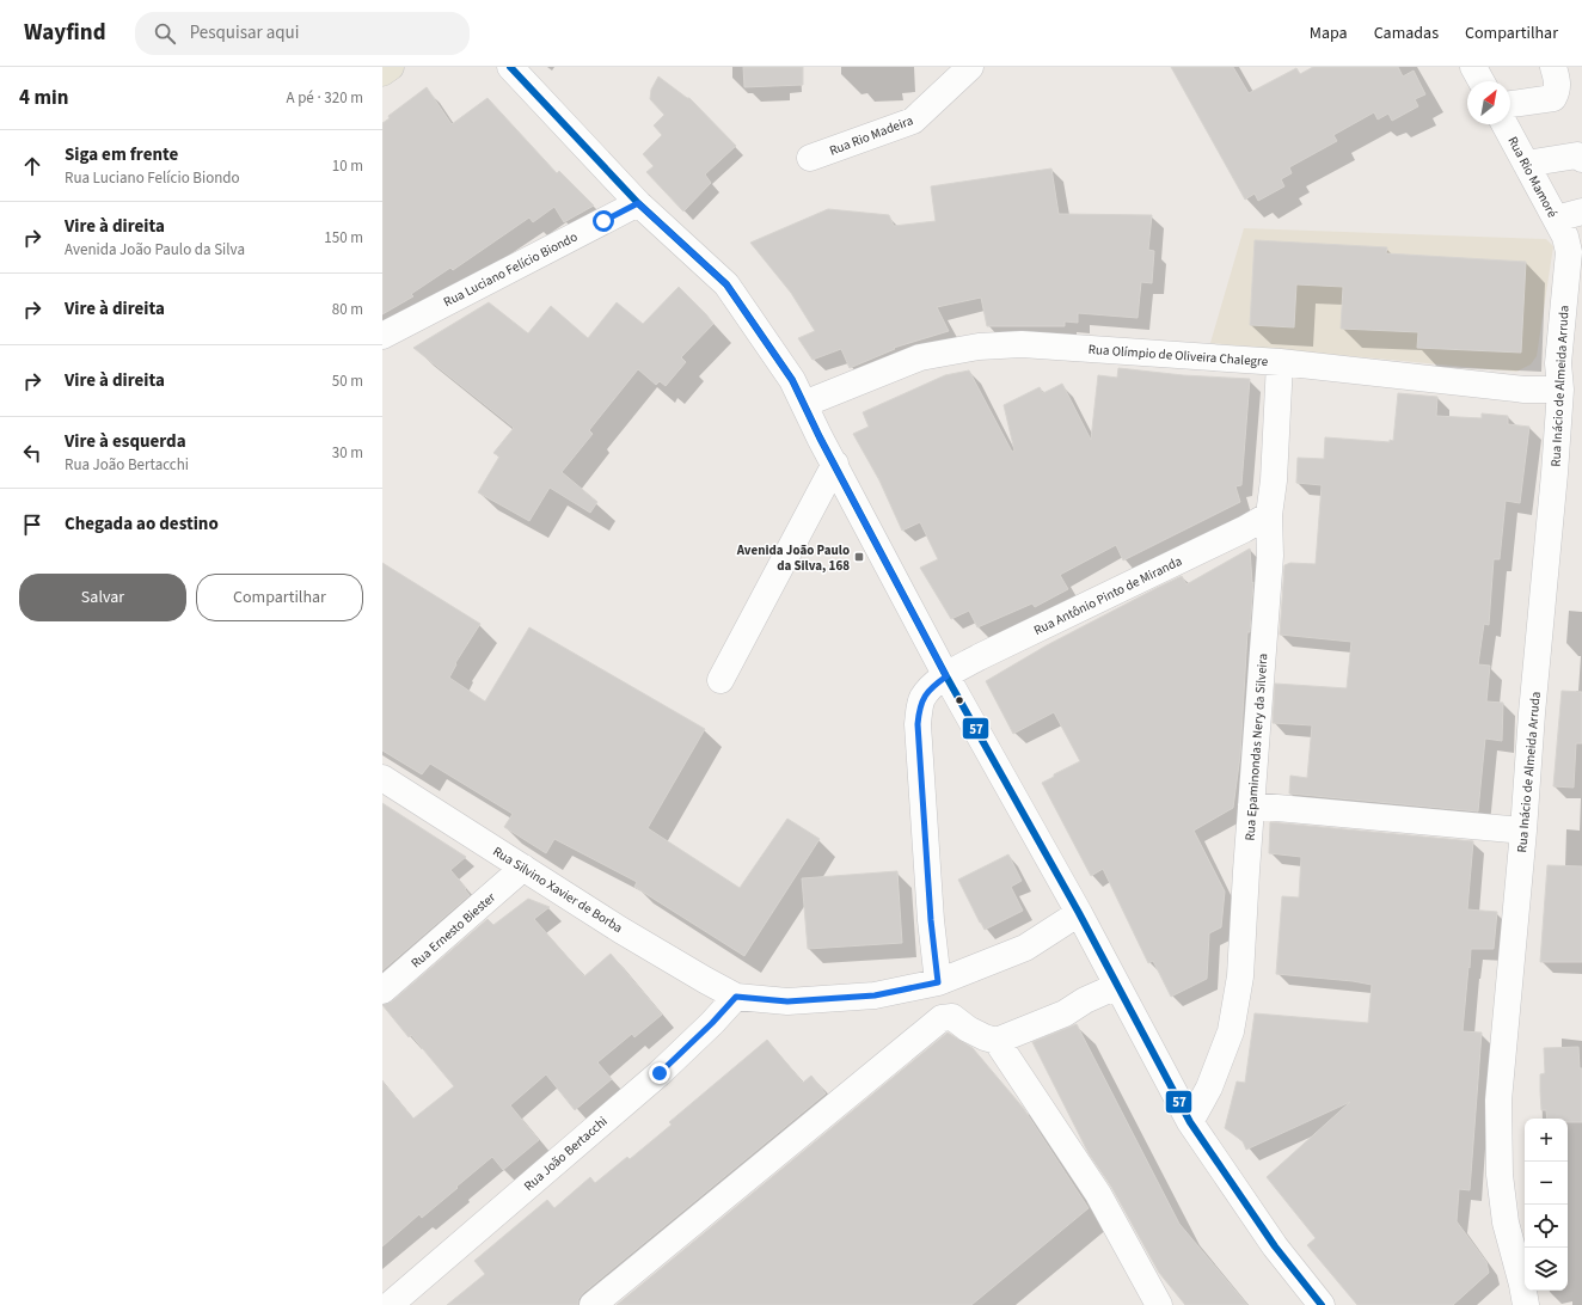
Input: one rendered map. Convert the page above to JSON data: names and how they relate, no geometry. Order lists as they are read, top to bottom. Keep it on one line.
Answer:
{"streets":{"street":["Rua Rio Madeira","Rua Rio Mamoré","Rua Luciano Felício Biondo","Rua Olímpio de Oliveira Chalegre","Rua Inácio de Almeida Arruda","Rua Antônio Pinto de Miranda","Rua Epaminondas Nery da Silveira","Rua Silvino Xavier de Borba","Rua Ernesto Biester","Rua João Bertacchi"]},"crossings":[["Rua Rio Mamoré","Rua Inácio de Almeida Arruda"],["Rua Olímpio de Oliveira Chalegre","Rua Inácio de Almeida Arruda"],["Rua Olímpio de Oliveira Chalegre","Rua Epaminondas Nery da Silveira"],["Rua Antônio Pinto de Miranda","Rua Epaminondas Nery da Silveira"],["Rua Silvino Xavier de Borba","Rua Ernesto Biester"],["Rua Silvino Xavier de Borba","Rua João Bertacchi"]],"places":{"transit":["Avenida João Paulo da Silva, 168"]},"lines":["transit line 57"],"north":"top right","page":{"header":"Wayfind","search":"Pesquisar aqui","nav":["Mapa","Camadas","Compartilhar"],"heading":["4 min","A pé · 320 m"],"list":[["Siga em frente","Rua Luciano Felício Biondo","10 m"],["Vire à direita","Avenida João Paulo da Silva","150 m"],["Vire à direita","80 m"],["Vire à direita","50 m"],["Vire à esquerda","Rua João Bertacchi","30 m"],"Chegada ao destino"],"buttons":["Salvar","Compartilhar"],"map_buttons":["+","−"]}}
